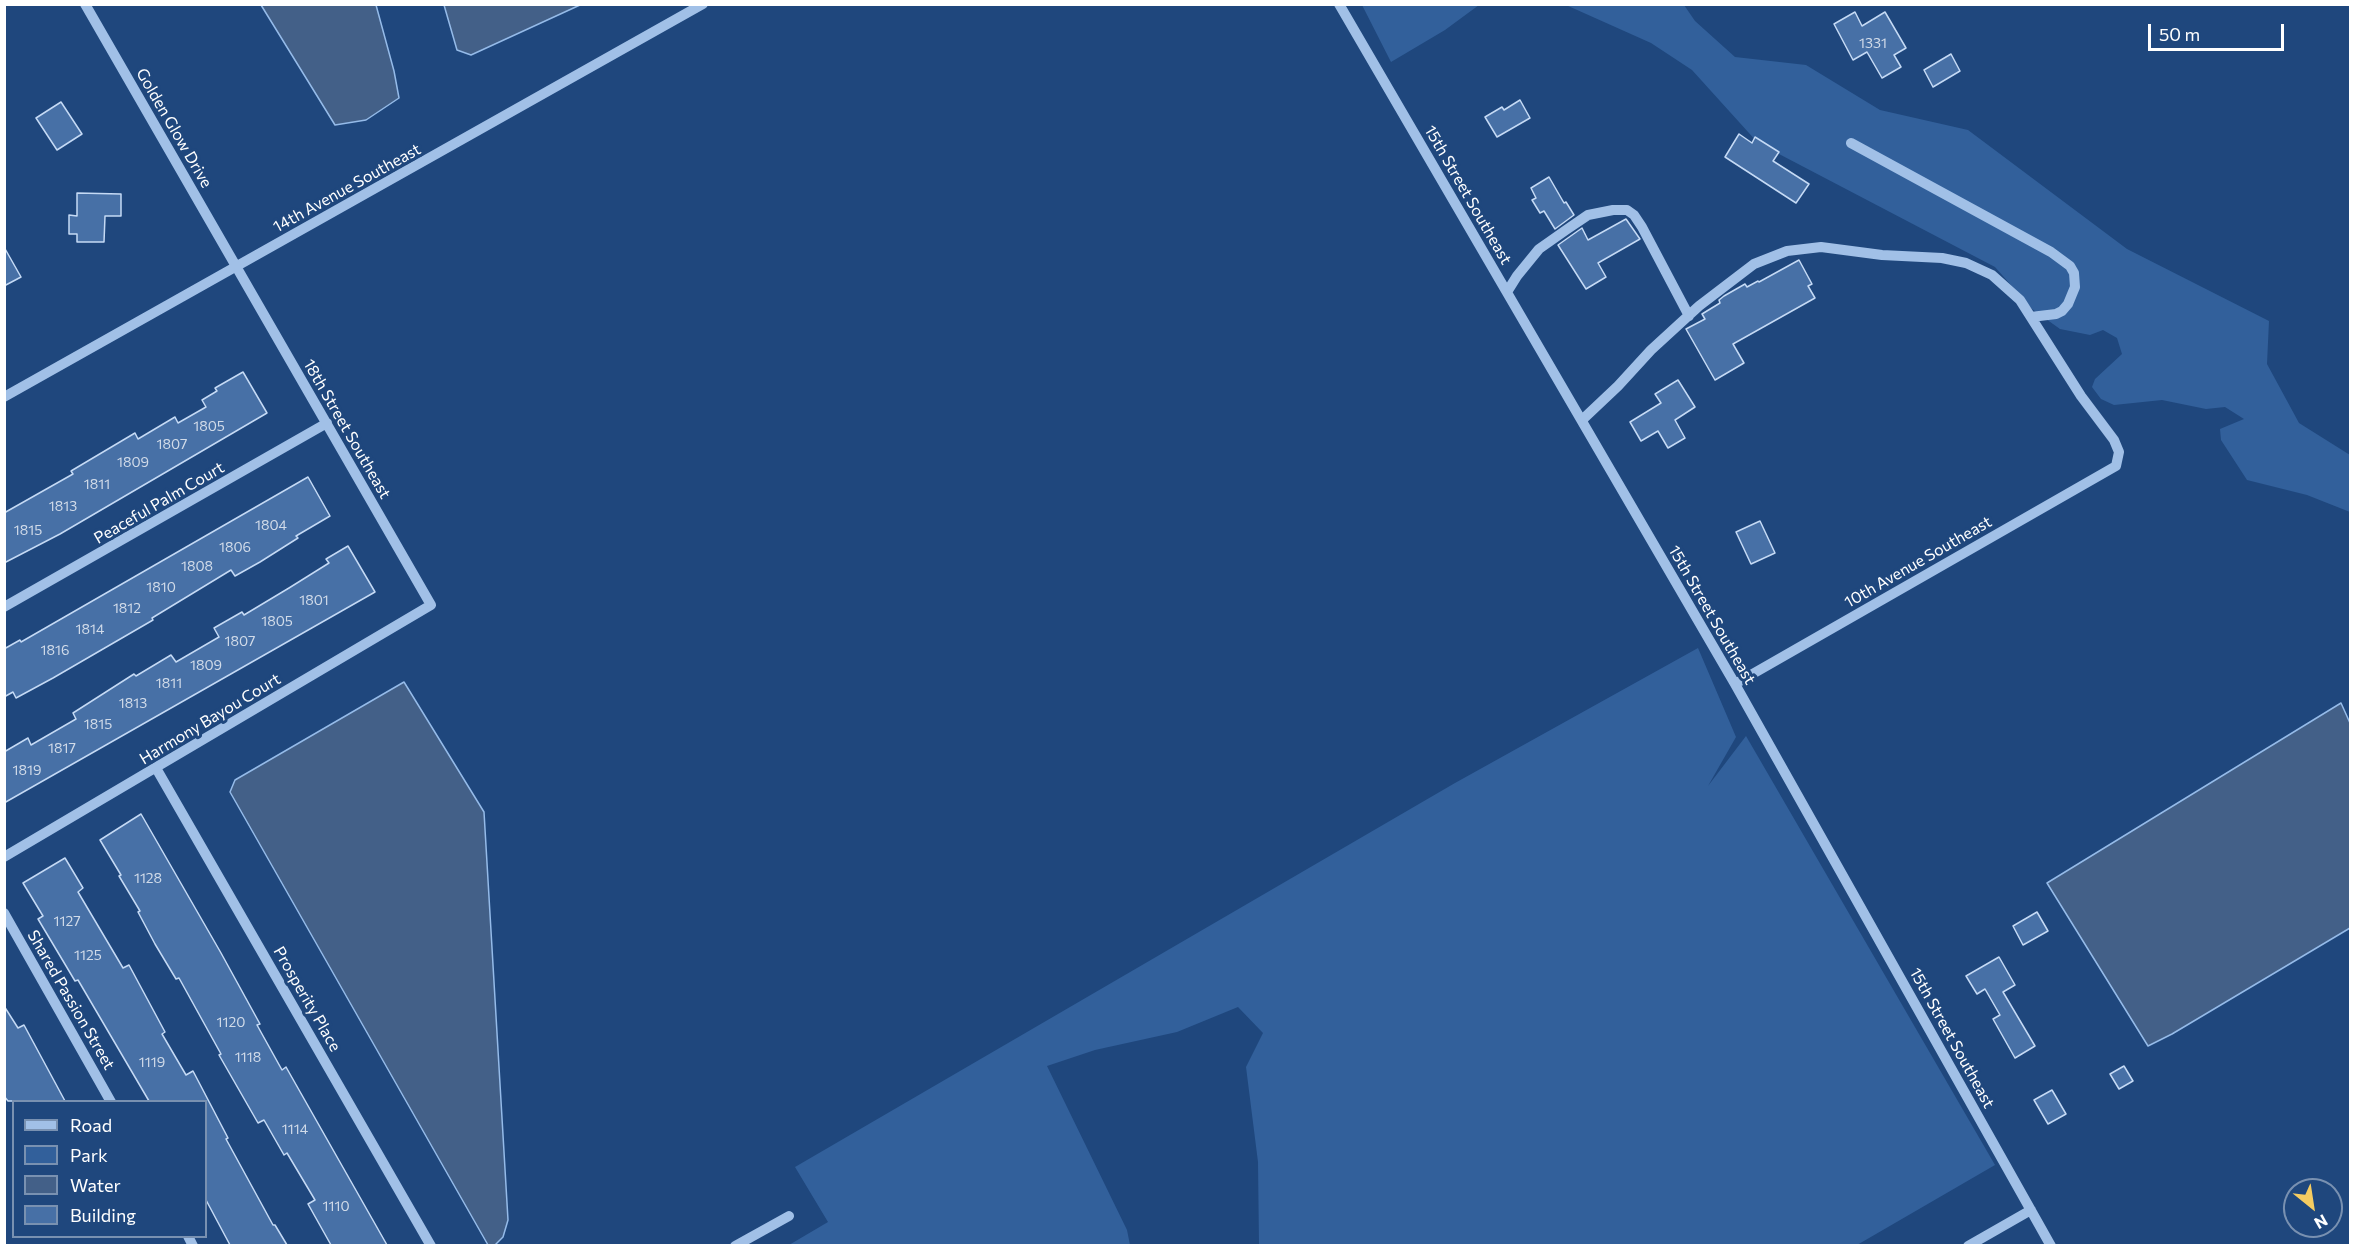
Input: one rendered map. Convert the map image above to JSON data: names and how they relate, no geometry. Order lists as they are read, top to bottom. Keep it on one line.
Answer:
{"streets":{"street":["Golden Glow Drive","14th Avenue Southeast","15th Street Southeast","18th Street Southeast","Peaceful Palm Court","10th Avenue Southeast","Harmony Bayou Court","Prosperity Place","Shared Passion Street"]},"crossings":[["Golden Glow Drive","14th Avenue Southeast"],["Golden Glow Drive","18th Street Southeast"],["14th Avenue Southeast","18th Street Southeast"],["15th Street Southeast","10th Avenue Southeast"],["18th Street Southeast","Peaceful Palm Court"],["18th Street Southeast","Harmony Bayou Court"],["Harmony Bayou Court","Prosperity Place"]],"house_numbers":["1331","1805","1807","1809","1811","1813","1804","1815","1806","1808","1810","1801","1812","1805","1814","1807","1816","1809","1811","1813","1815","1817","1819","1128","1127","1125","1120","1118","1119","1114","1110"],"legend":["Road","Park","Water","Building"],"scale_bar":"50 m","north":"bottom right"}
